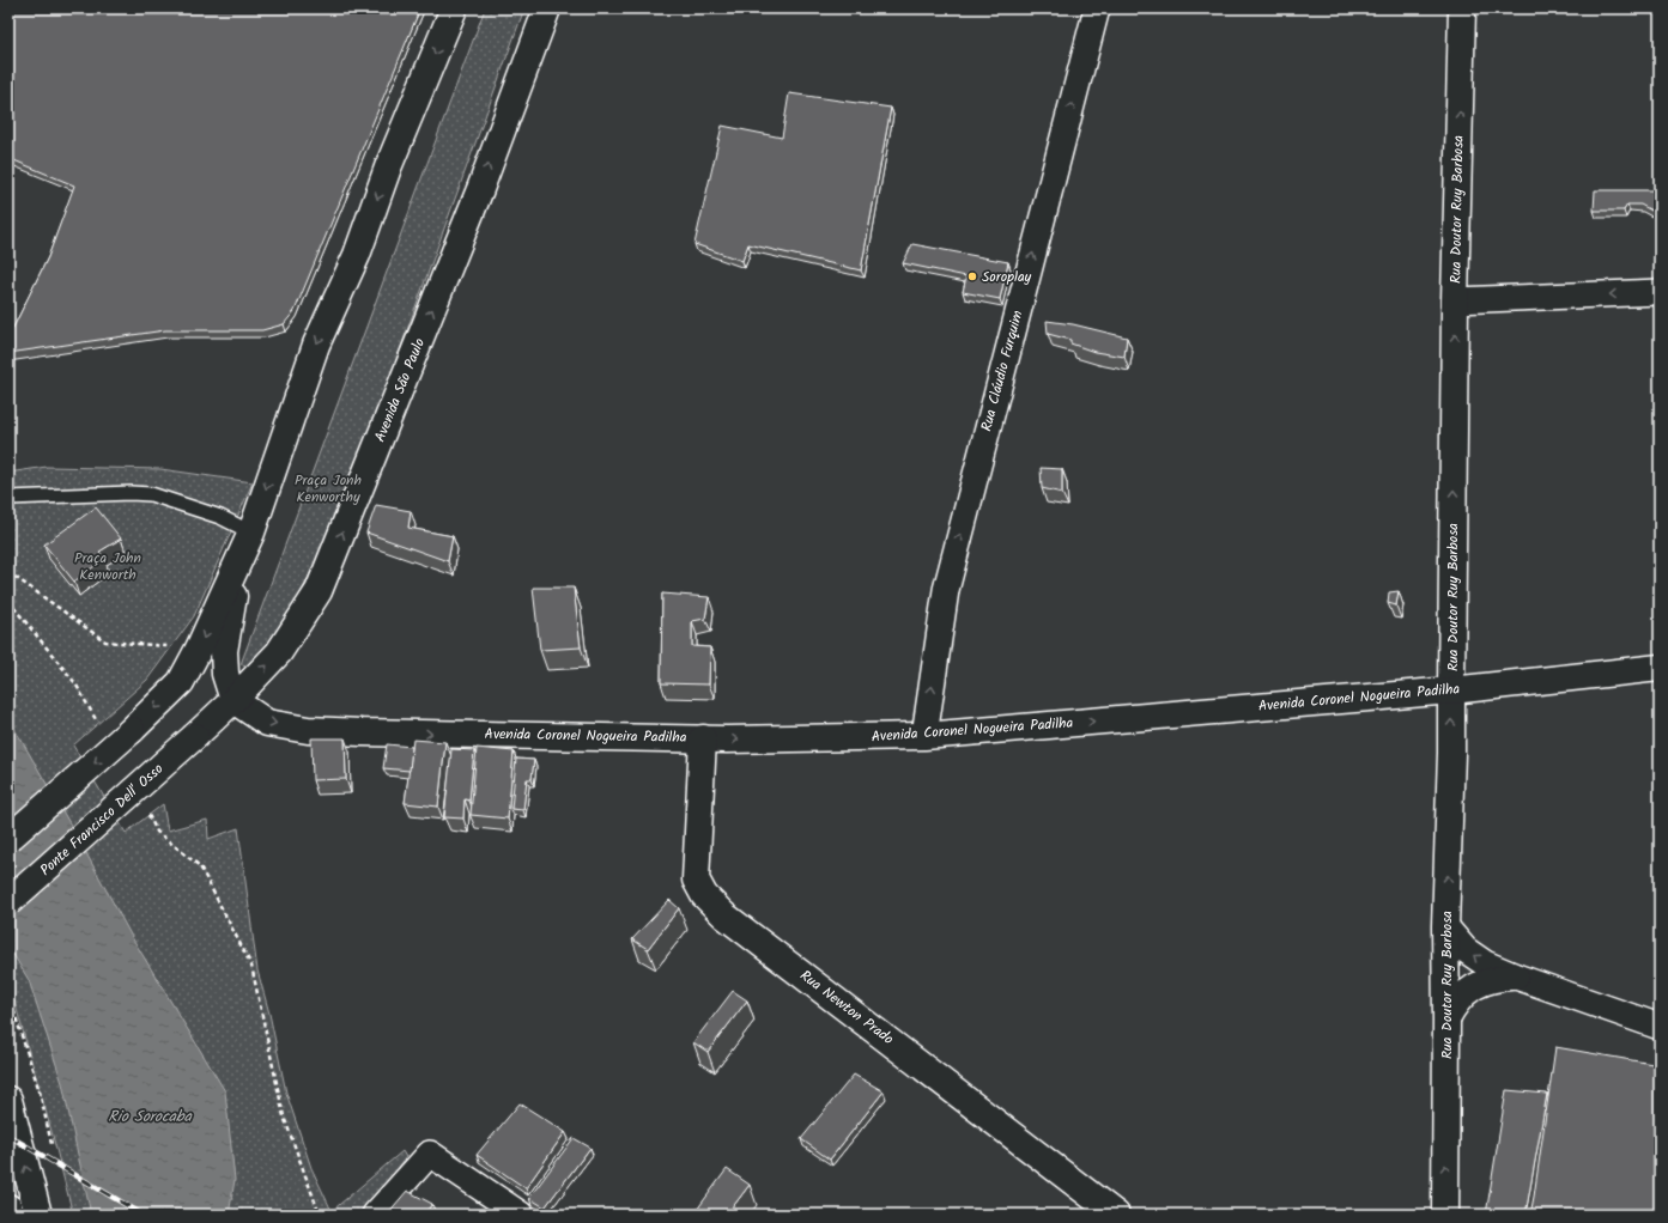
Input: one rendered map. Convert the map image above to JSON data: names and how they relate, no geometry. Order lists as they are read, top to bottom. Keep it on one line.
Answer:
{"streets":{"main road":["Rua Doutor Ruy Barbosa","Avenida São Paulo","Avenida Coronel Nogueira Padilha","Ponte Francisco Dell' Osso","Rua Newton Prado"],"street":["Rua Cláudio Furquim"]},"crossings":[["Rua Doutor Ruy Barbosa","Avenida Coronel Nogueira Padilha"],["Rua Cláudio Furquim","Avenida Coronel Nogueira Padilha"],["Avenida São Paulo","Avenida Coronel Nogueira Padilha"],["Avenida São Paulo","Ponte Francisco Dell' Osso"],["Avenida Coronel Nogueira Padilha","Rua Newton Prado"]],"one_way":["Rua Doutor Ruy Barbosa","Rua Cláudio Furquim","Avenida Coronel Nogueira Padilha"],"water":["Rio Sorocaba"],"parks":["Praça Jonh Kenworthy","Praça John Kenworth"],"places":["Soroplay"]}
